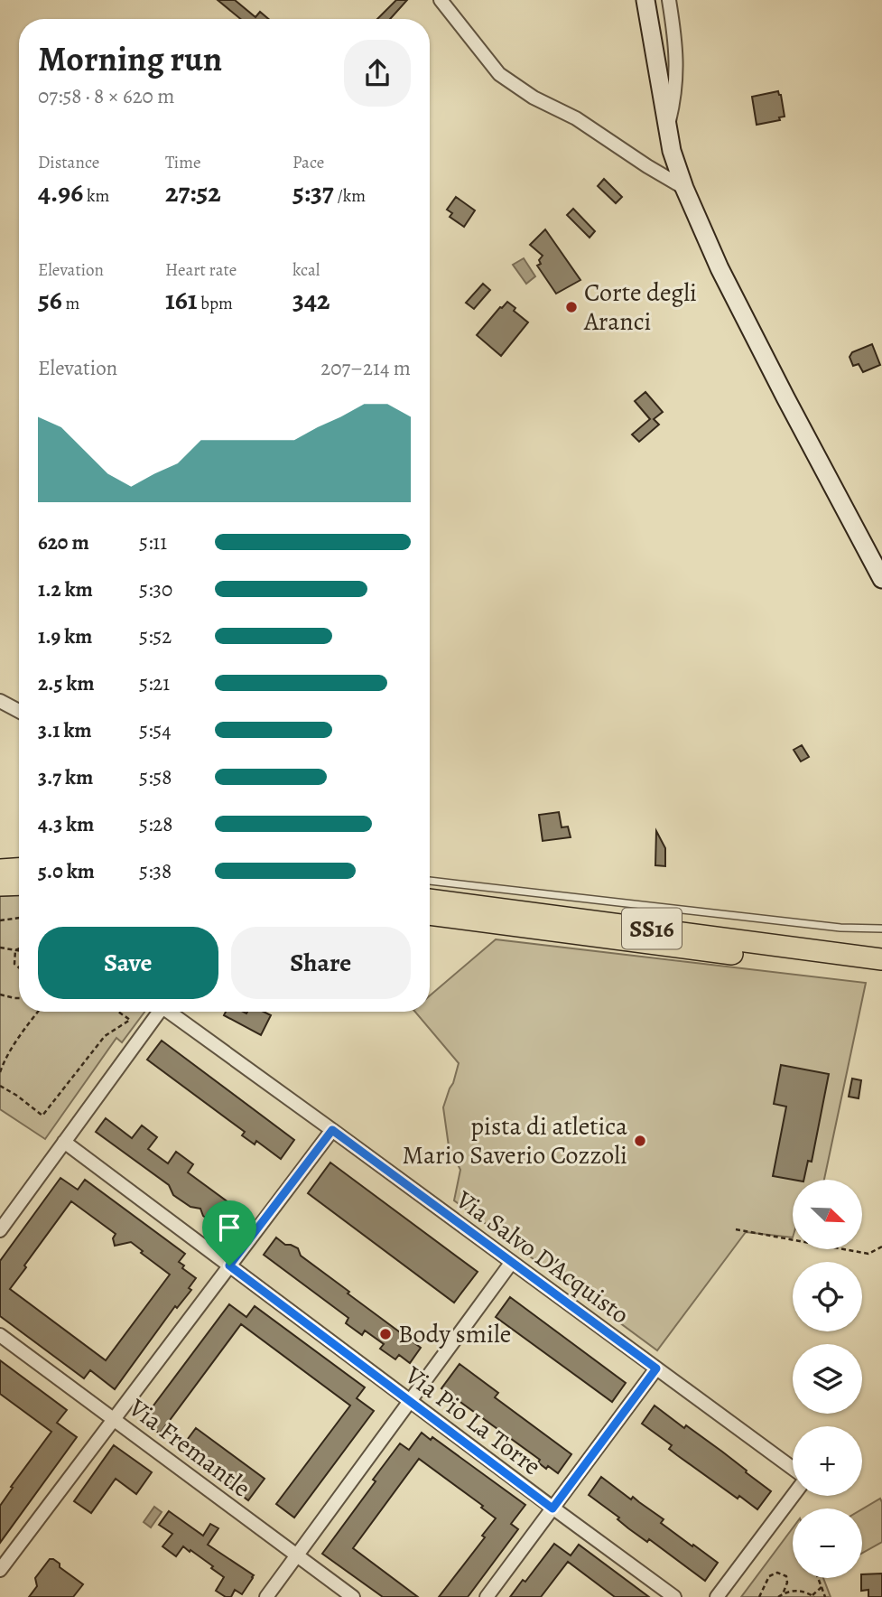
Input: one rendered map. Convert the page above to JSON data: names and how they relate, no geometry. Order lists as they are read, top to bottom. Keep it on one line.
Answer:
{"streets":{"highway":["SS16"],"street":["Via Salvo D'Acquisto","Via Pio La Torre","Via Fremantle"]},"crossings":[["Via Salvo D'Acquisto","Via Pio La Torre"]],"places":["Corte degli Aranci","pista di atletica Mario Saverio Cozzoli","Body smile"],"north":"bottom right","page":{"heading":["Morning run","07:58 · 8 × 620 m"],"stats":[["Distance","4.96 km"],["Time","27:52"],["Pace","5:37 /km"],["Elevation","56 m"],["Heart rate","161 bpm"],["kcal","342"]],"chart":["Elevation","207–214 m"],"list":[{"name":"620 m","note":"5:11"},{"name":"1.2 km","note":"5:30"},{"name":"1.9 km","note":"5:52"},{"name":"2.5 km","note":"5:21"},{"name":"3.1 km","note":"5:54"},{"name":"3.7 km","note":"5:58"},{"name":"4.3 km","note":"5:28"},{"name":"5.0 km","note":"5:38"}],"buttons":["Save","Share"],"map_buttons":["+","−"]}}
